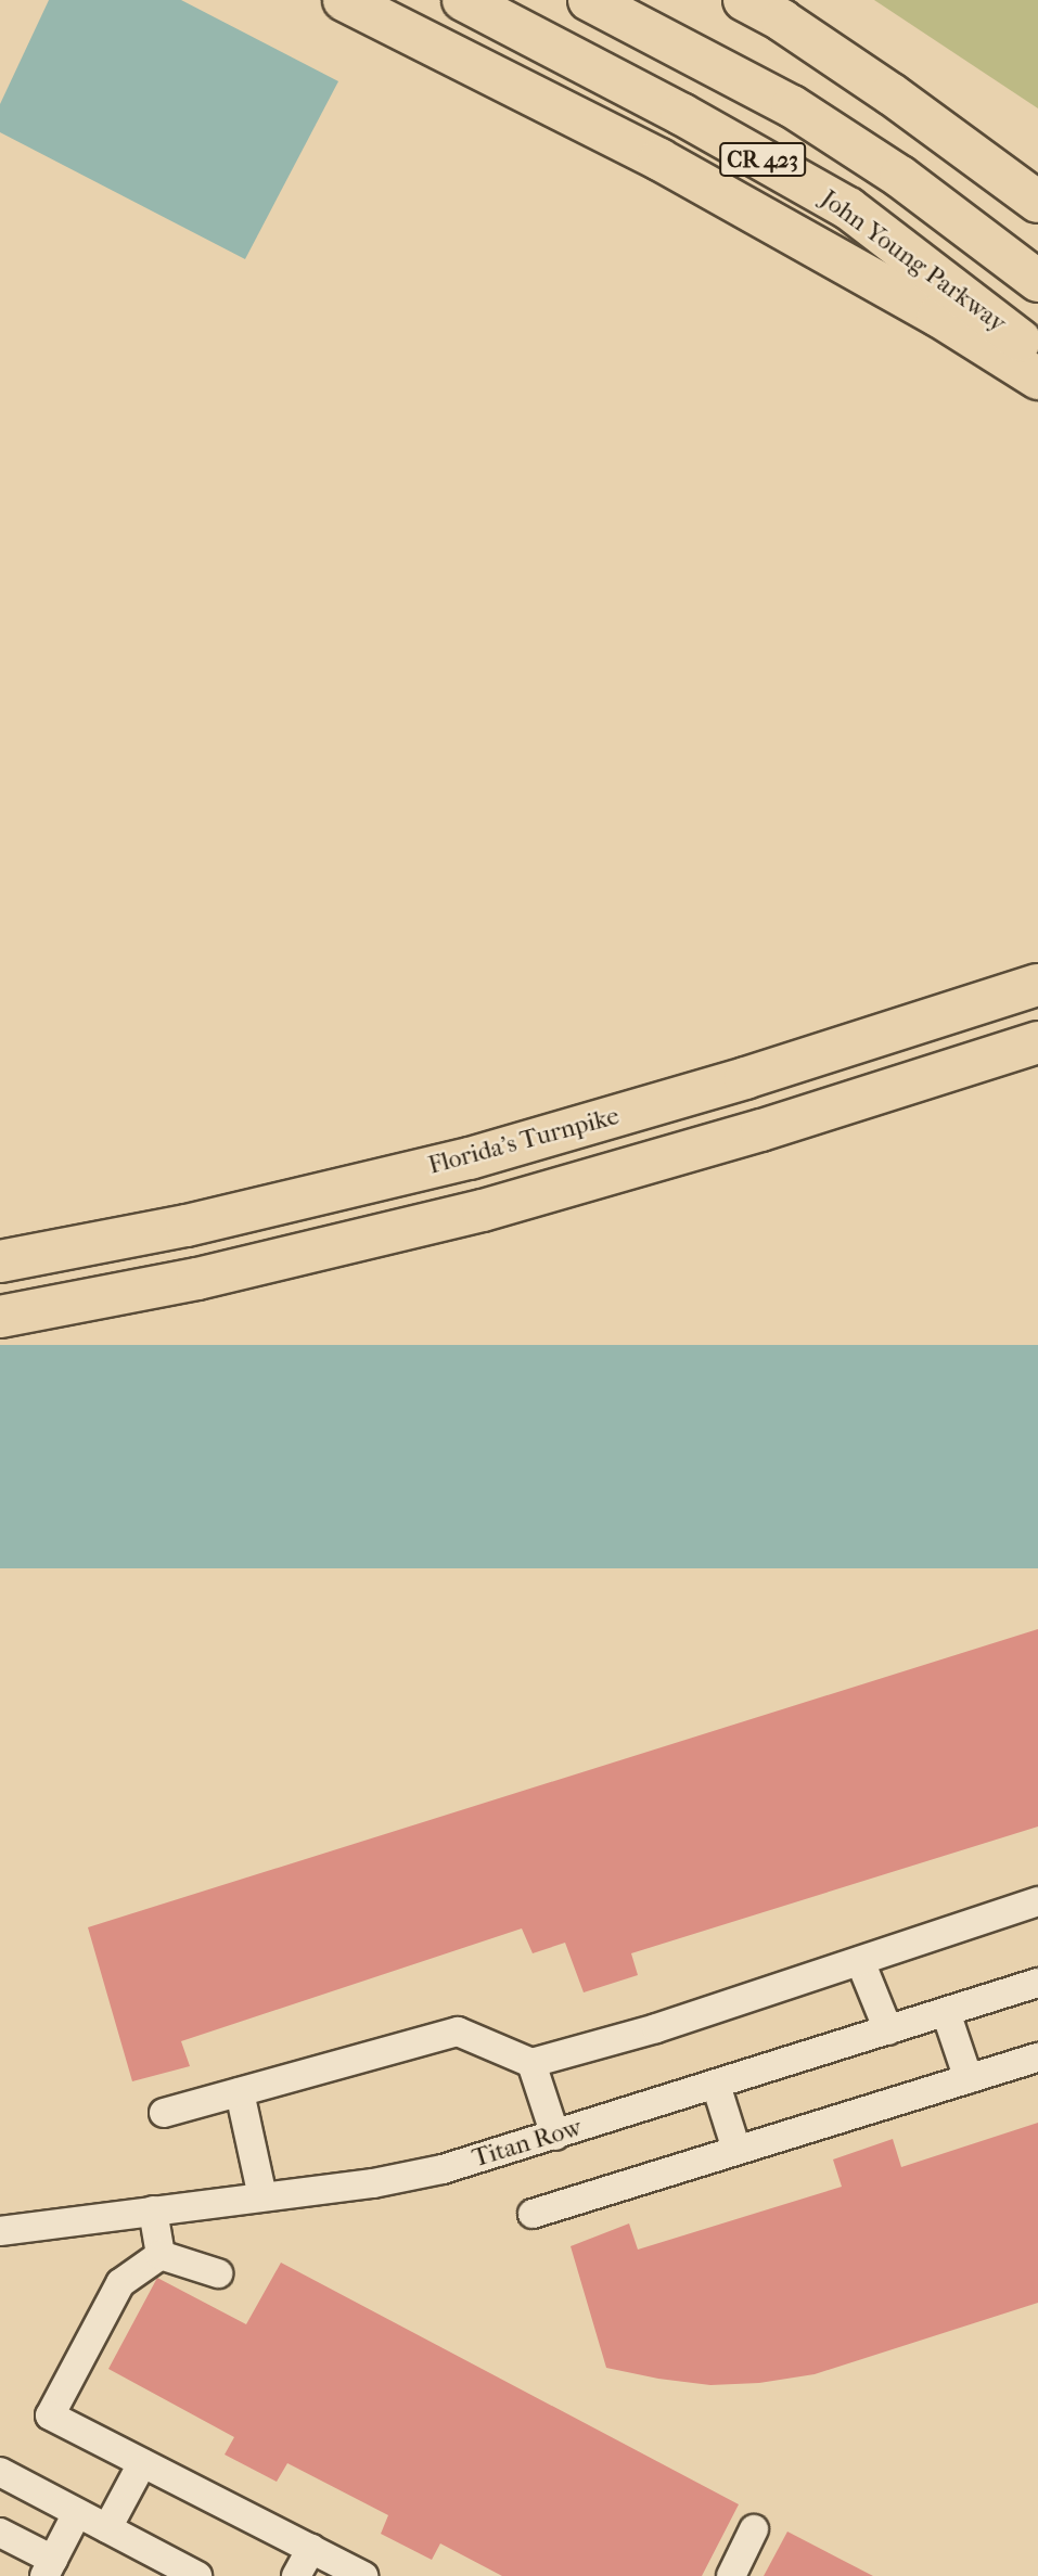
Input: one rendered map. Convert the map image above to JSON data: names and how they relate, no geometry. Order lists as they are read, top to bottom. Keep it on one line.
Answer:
{"streets":{"highway":["CR 423","John Young Parkway","Florida's Turnpike"],"street":["Titan Row"]}}
